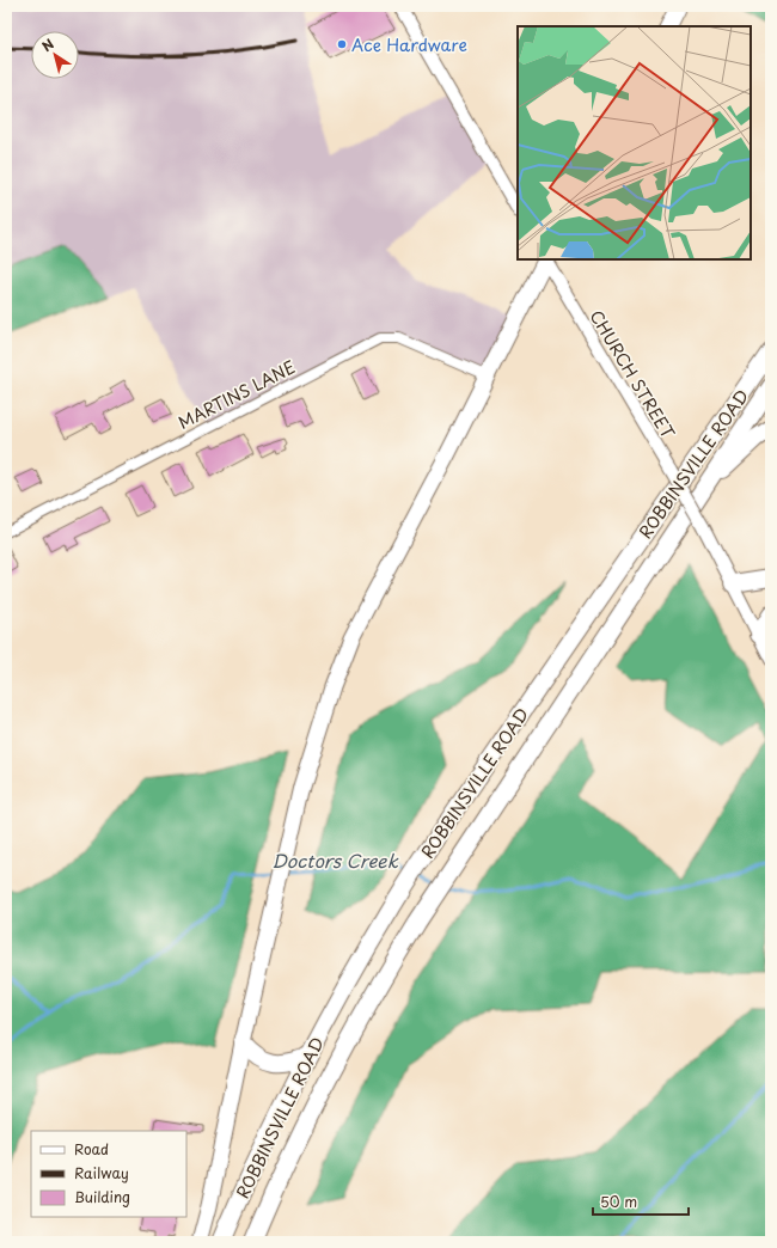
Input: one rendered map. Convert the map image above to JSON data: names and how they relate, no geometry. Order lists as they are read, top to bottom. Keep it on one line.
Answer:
{"streets":{"highway":["ROBBINSVILLE ROAD"],"street":["CHURCH STREET","MARTINS LANE"]},"water":["Doctors Creek"],"places":["Ace Hardware"],"legend":["Road","Railway","Building"],"scale_bar":"50 m","north":"top left"}
